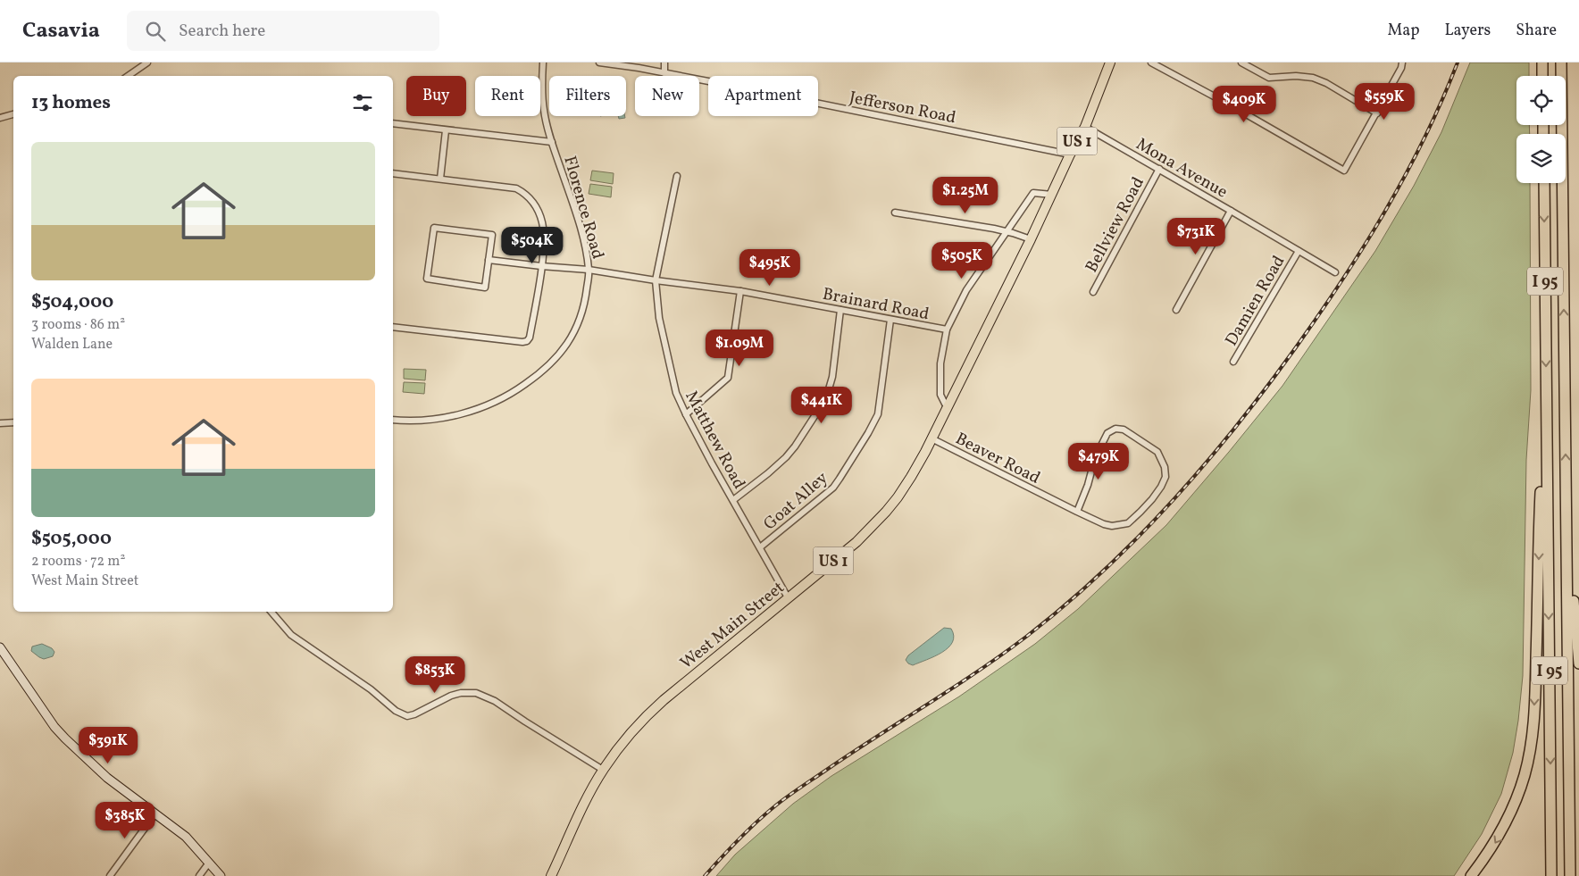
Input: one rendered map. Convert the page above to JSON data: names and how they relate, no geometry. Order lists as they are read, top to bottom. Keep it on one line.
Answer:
{"streets":{"highway":["I 95"],"main road":["US 1","West Main Street"],"street":["Jefferson Road","Mona Avenue","Florence Road","Bellview Road","Damien Road","Brainard Road","Matthew Road","Beaver Road","Goat Alley"]},"crossings":[["Jefferson Road","West Main Street"],["Mona Avenue","Bellview Road"],["Mona Avenue","Damien Road"],["Mona Avenue","West Main Street"],["Florence Road","Brainard Road"],["Brainard Road","Matthew Road"],["Brainard Road","Goat Alley"],["Matthew Road","Goat Alley"],["Matthew Road","West Main Street"],["Beaver Road","West Main Street"]],"page":{"header":"Casavia","search":"Search here","nav":["Map","Layers","Share"],"chip":["Buy","Rent","Filters","New","Apartment"],"heading":"13 homes","price":["$559K","$409K","$1.25M","$731K","$504K","$505K","$495K","$1.09M","$441K","$479K","$853K","$391K","$385K"],"list":[{"name":"$504,000","note":"3 rooms · 86 m² · Walden Lane"},{"name":"$505,000","note":"2 rooms · 72 m² · West Main Street"}]}}
